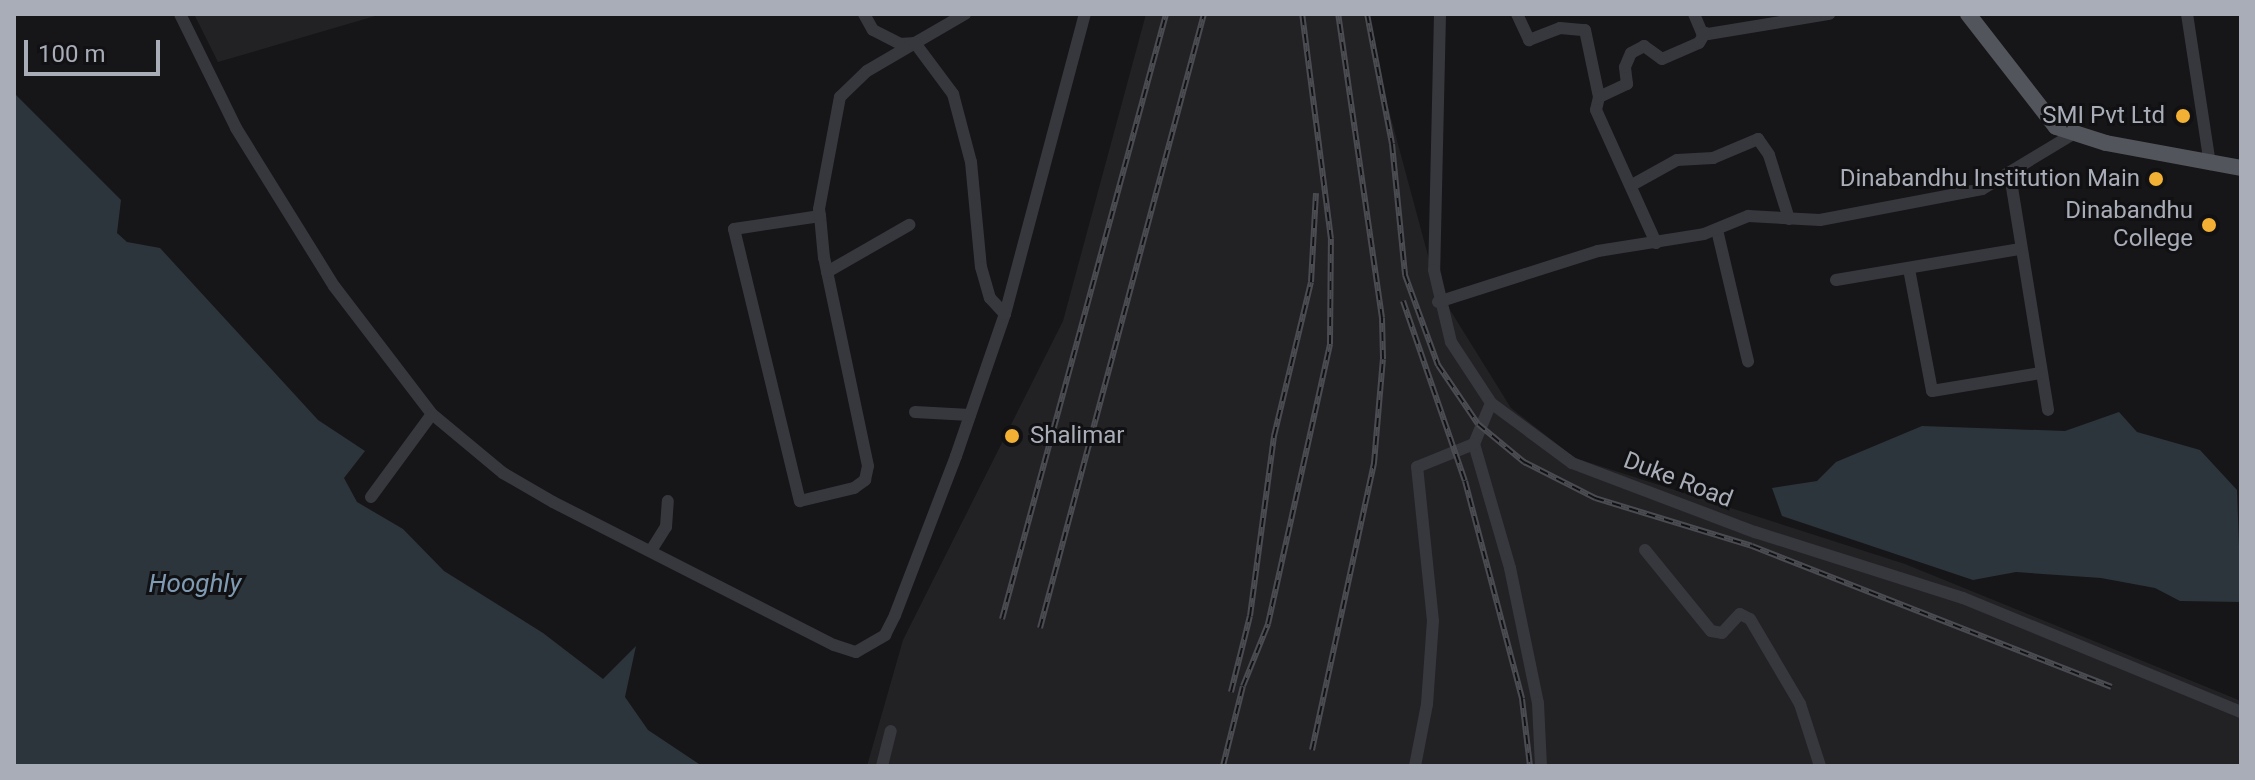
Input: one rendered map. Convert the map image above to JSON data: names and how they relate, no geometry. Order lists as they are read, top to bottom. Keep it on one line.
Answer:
{"streets":{"street":["Duke Road"]},"water":["Hooghly"],"places":["SMI Pvt Ltd","Dinabandhu Institution Main","Dinabandhu College","Shalimar"],"scale_bar":"100 m"}
